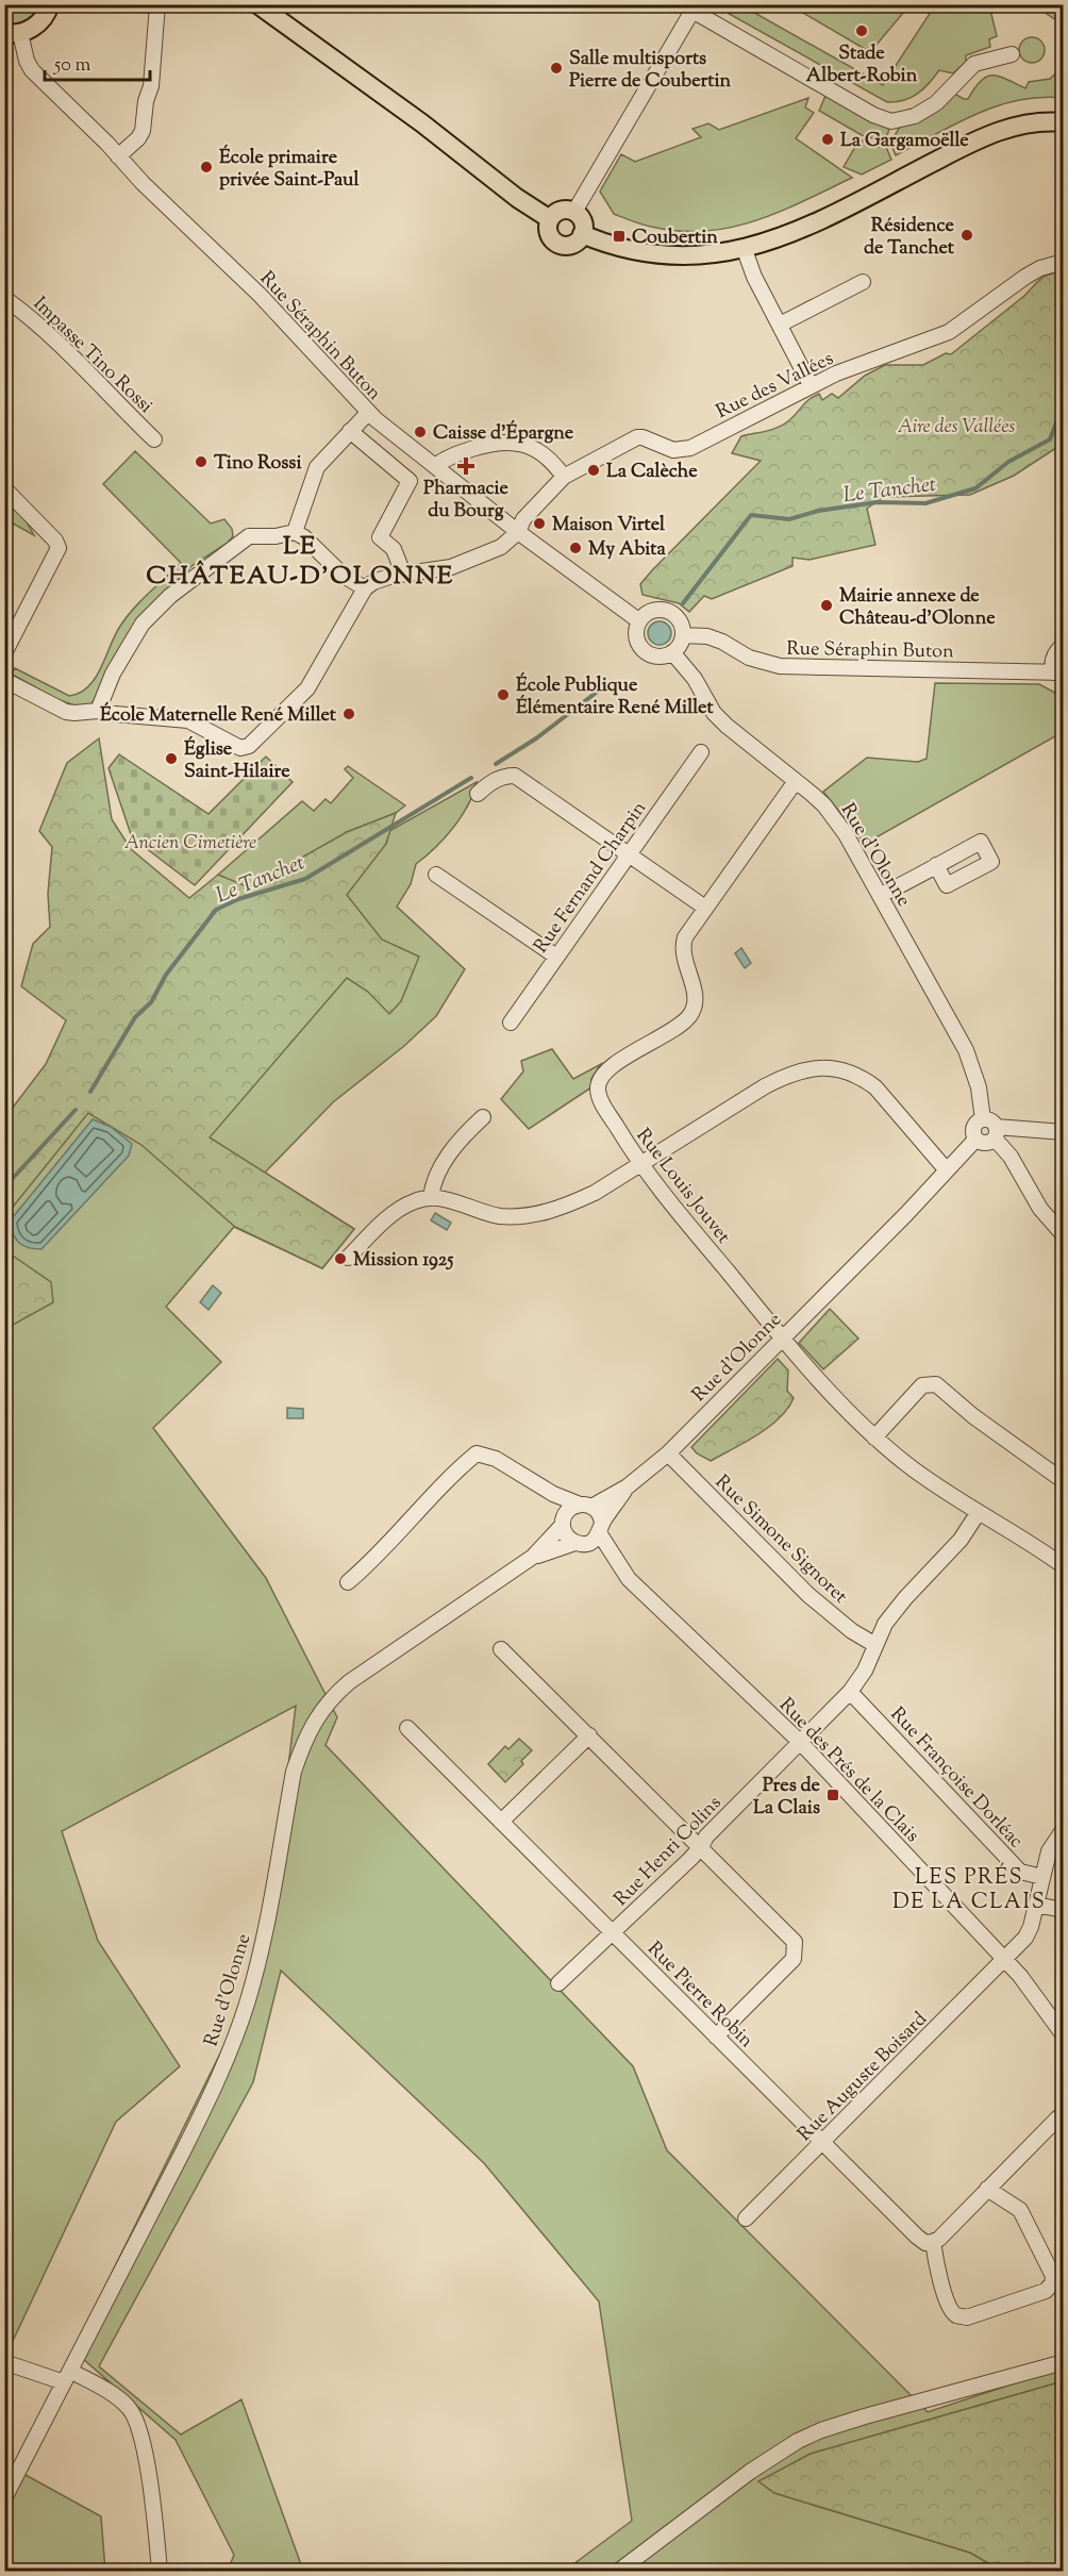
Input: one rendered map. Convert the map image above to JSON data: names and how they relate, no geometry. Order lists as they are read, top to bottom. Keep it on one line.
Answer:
{"streets":{"street":["Rue Séraphin Buton","Impasse Tino Rossi","Rue des Vallées","Rue d'Olonne","Rue Fernand Charpin","Rue Louis Jouvet","Rue Simone Signoret","Rue des Prés de la Clais","Rue Françoise Dorléac","Rue Henri Colins","Rue Pierre Robin","Rue Auguste Boisard"]},"crossings":[["Rue Séraphin Buton","Rue des Vallées"],["Rue Séraphin Buton","Rue d'Olonne"],["Rue d'Olonne","Rue Louis Jouvet"],["Rue d'Olonne","Rue Simone Signoret"],["Rue d'Olonne","Rue des Prés de la Clais"],["Rue Louis Jouvet","Rue Henri Colins"],["Rue Simone Signoret","Rue Henri Colins"],["Rue des Prés de la Clais","Rue Henri Colins"],["Rue des Prés de la Clais","Rue Auguste Boisard"],["Rue Françoise Dorléac","Rue Henri Colins"],["Rue Françoise Dorléac","Rue Auguste Boisard"],["Rue Henri Colins","Rue Pierre Robin"],["Rue Pierre Robin","Rue Auguste Boisard"]],"districts":["LE CHÂTEAU-D'OLONNE","LES PRÉS DE LA CLAIS"],"water":["Le Tanchet"],"parks":["Aire des Vallées","Ancien Cimetière"],"places":{"other":["Stade Albert-Robin","Salle multisports Pierre de Coubertin","La Gargamoëlle","École primaire privée Saint-Paul","Résidence de Tanchet","Caisse d'Épargne","Tino Rossi","La Calèche","Maison Virtel","My Abita","Mairie annexe de Château-d'Olonne","École Publique Élémentaire René Millet","École Maternelle René Millet","Église Saint-Hilaire","Mission 1925"],"transit":["Coubertin","Pres de La Clais"],"health":["Pharmacie du Bourg"]},"scale_bar":"50 m"}
